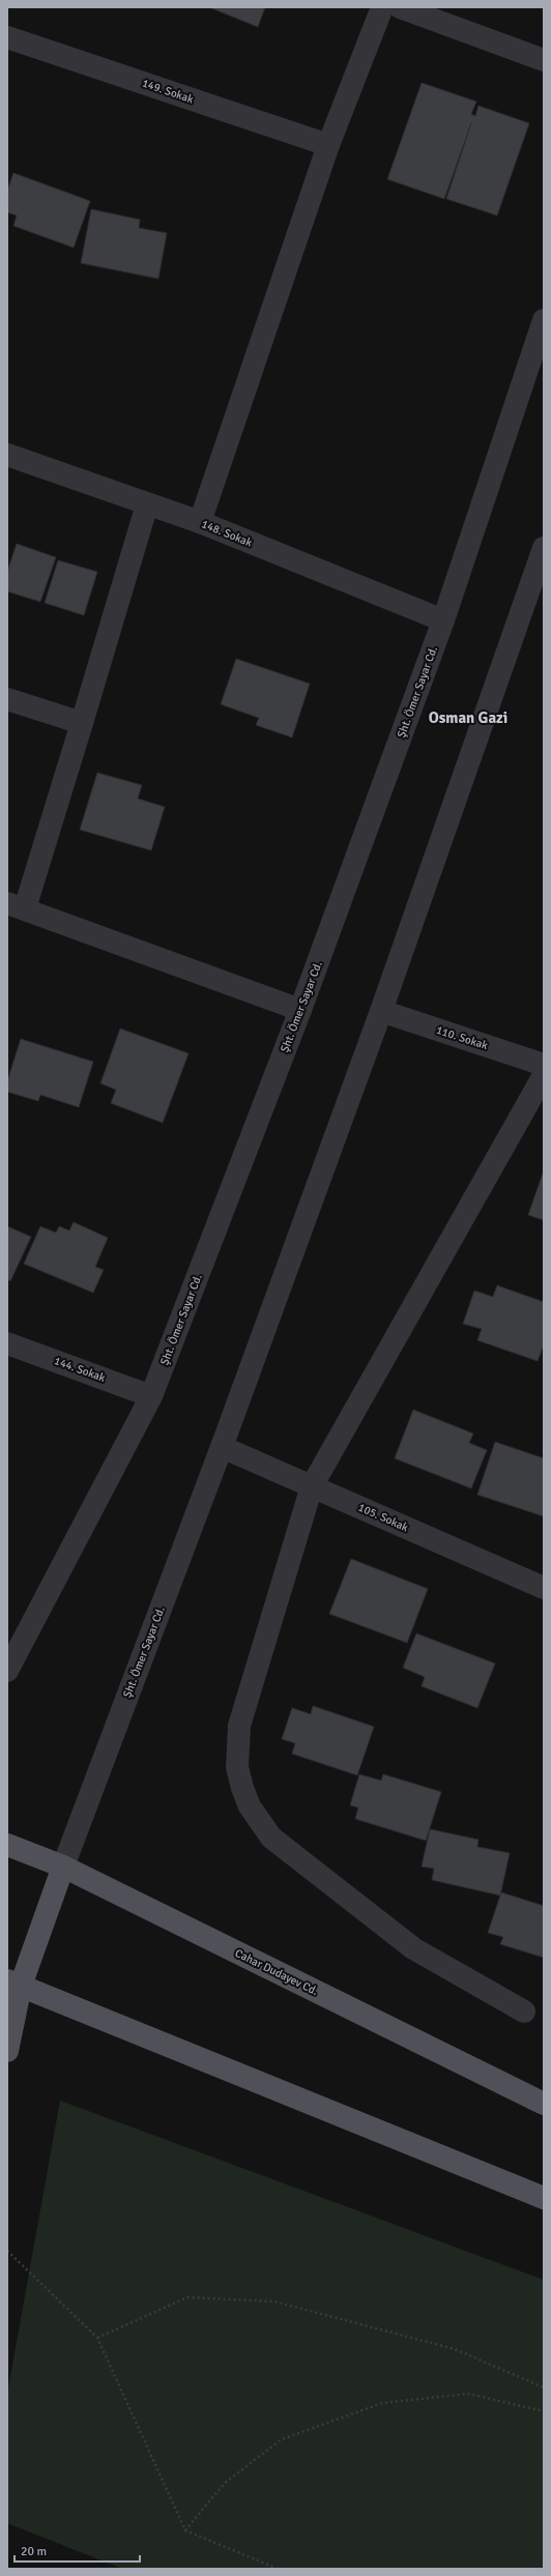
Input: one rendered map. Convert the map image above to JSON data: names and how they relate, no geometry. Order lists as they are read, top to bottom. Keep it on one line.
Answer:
{"streets":{"main road":["Cahar Dudayev Cd."],"street":["149. Sokak","148. Sokak","Şht. Ömer Sayar Cd.","110. Sokak","144. Sokak","105. Sokak"]},"crossings":[["148. Sokak","Şht. Ömer Sayar Cd."],["Şht. Ömer Sayar Cd.","110. Sokak"],["Şht. Ömer Sayar Cd.","144. Sokak"],["Şht. Ömer Sayar Cd.","105. Sokak"],["Şht. Ömer Sayar Cd.","Cahar Dudayev Cd."]],"districts":["Osman Gazi"],"scale_bar":"20 m"}
